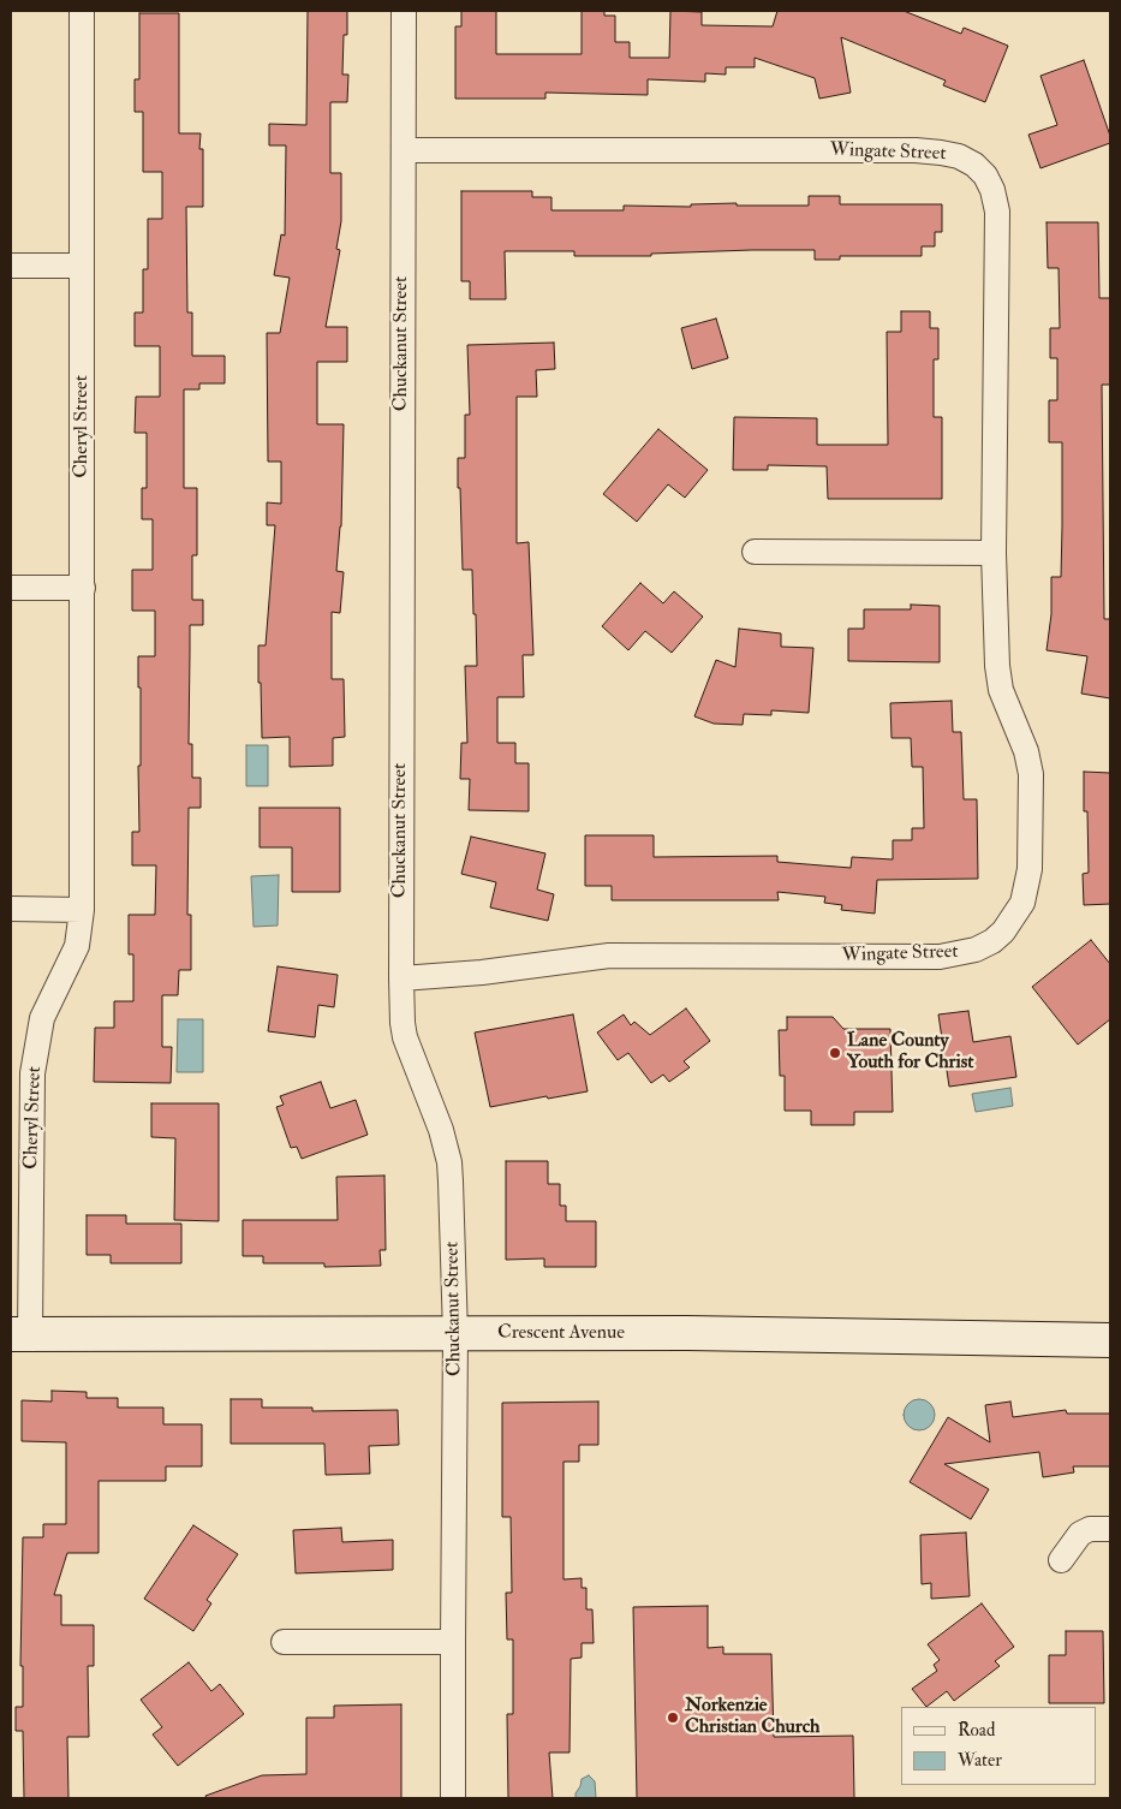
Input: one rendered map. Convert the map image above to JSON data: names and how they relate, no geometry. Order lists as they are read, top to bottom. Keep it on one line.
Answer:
{"streets":{"street":["Wingate Street","Chuckanut Street","Cheryl Street","Crescent Avenue"]},"crossings":[["Wingate Street","Chuckanut Street"],["Chuckanut Street","Crescent Avenue"],["Cheryl Street","Crescent Avenue"]],"places":["Lane County Youth for Christ","Norkenzie Christian Church"],"legend":["Road","Water"]}
